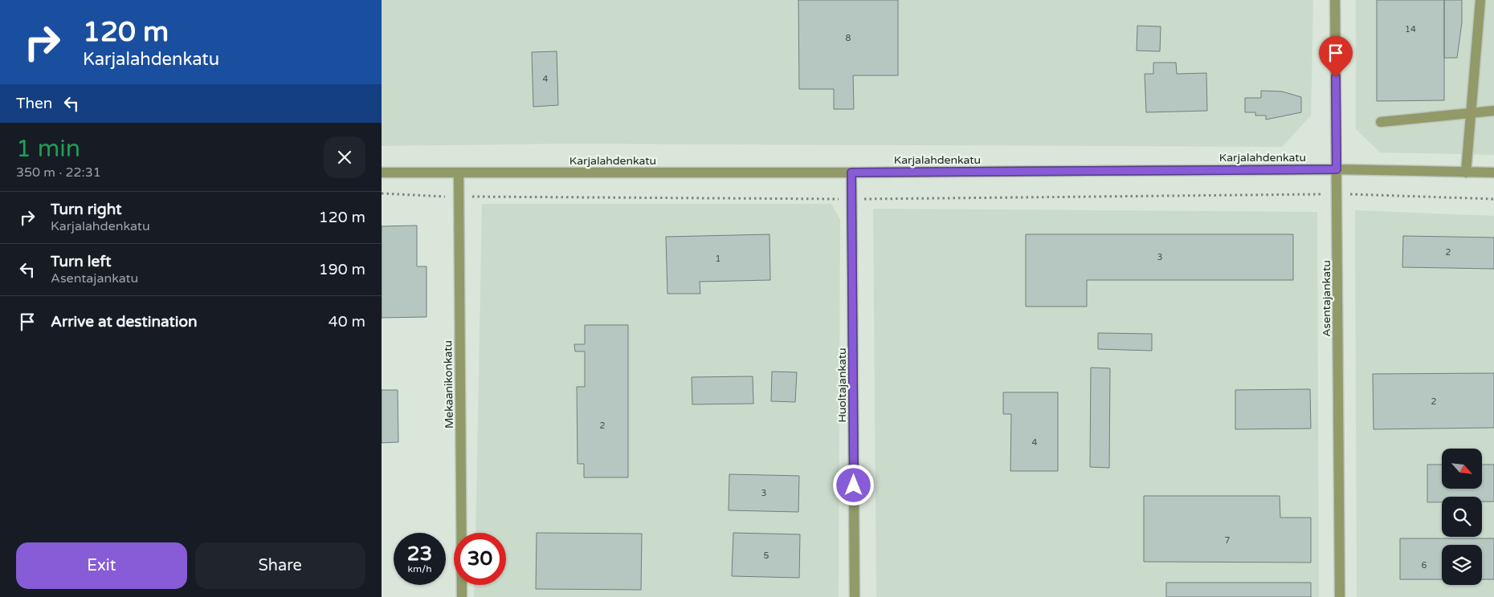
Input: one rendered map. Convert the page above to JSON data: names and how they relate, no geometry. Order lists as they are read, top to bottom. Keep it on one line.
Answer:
{"streets":{"street":["Karjalahdenkatu","Asentajankatu","Mekaanikonkatu","Huoltajankatu"]},"crossings":[["Karjalahdenkatu","Asentajankatu"],["Karjalahdenkatu","Mekaanikonkatu"],["Karjalahdenkatu","Huoltajankatu"]],"house_numbers":["14","8","4","2","3","1","2","2","4","3","7","5","6"],"north":"bottom right","page":{"turn":["120 m","Karjalahdenkatu"],"then":"Then","heading":["1 min","350 m · 22:31"],"list":[{"name":"Turn right","note":"Karjalahdenkatu","value":"120 m"},{"name":"Turn left","note":"Asentajankatu","value":"190 m"},{"name":"Arrive at destination","value":"40 m"}],"speed":"23 km/h","limit":"30","buttons":["Exit","Share"]}}
